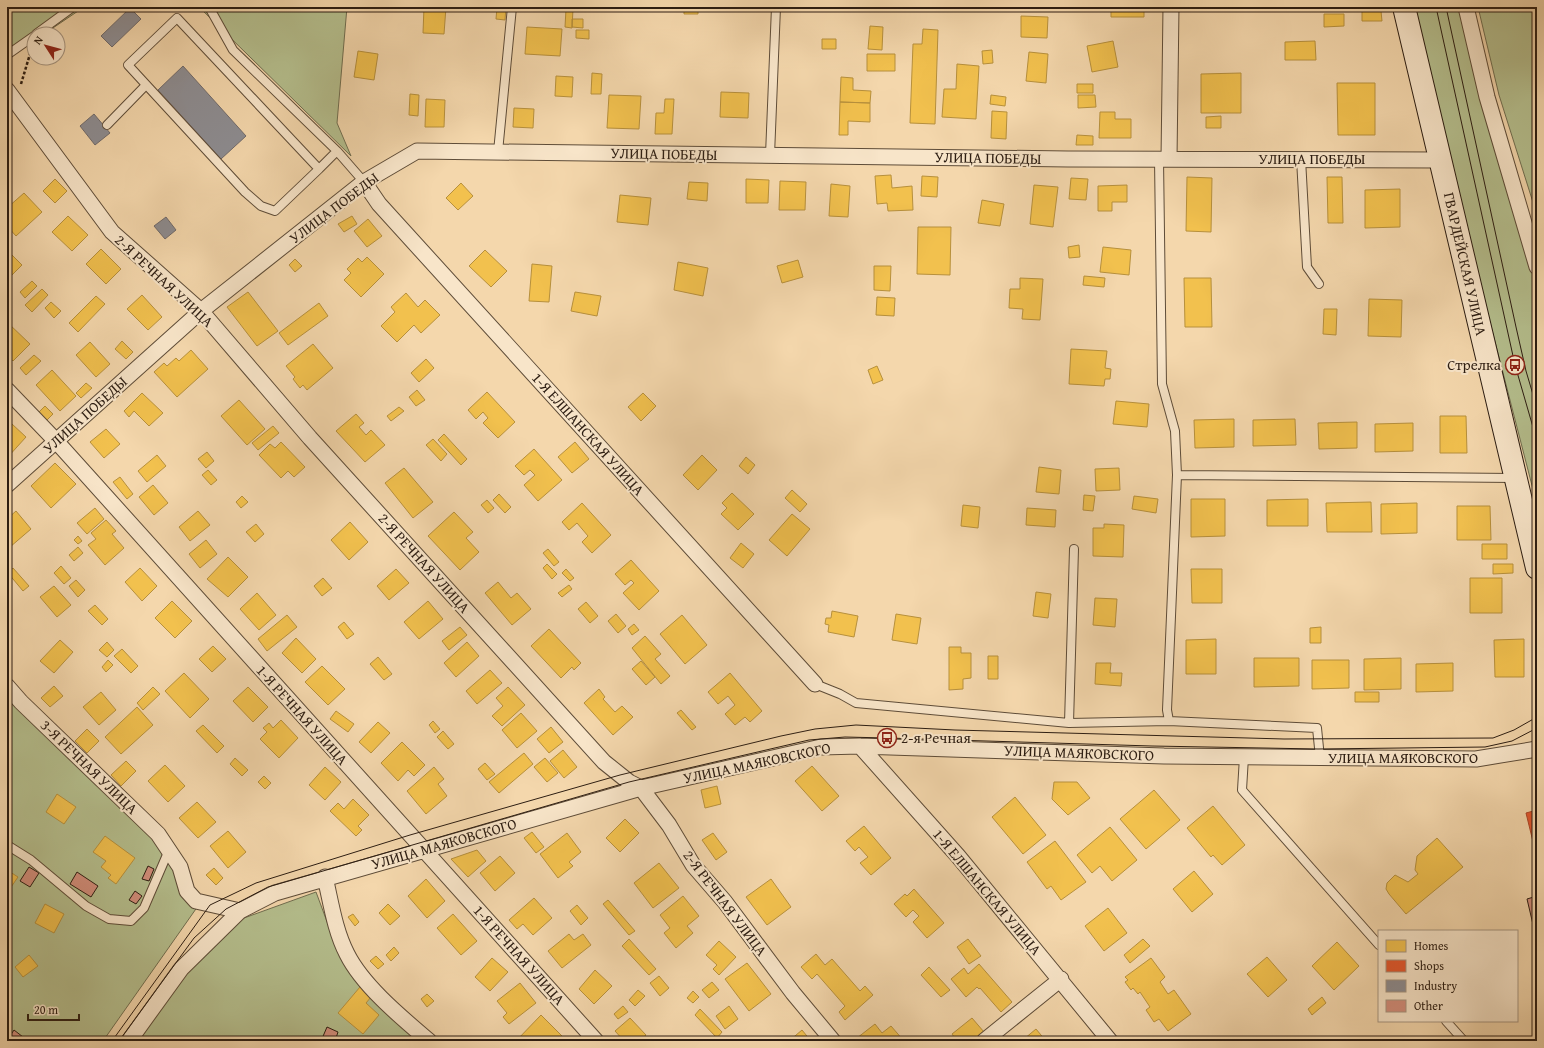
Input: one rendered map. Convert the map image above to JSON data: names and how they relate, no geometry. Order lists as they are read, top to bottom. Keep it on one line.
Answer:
{"streets":{"main road":["ГВАРДЕЙСКАЯ УЛИЦА"],"street":["УЛИЦА ПОБЕДЫ","2-Я РЕЧНАЯ УЛИЦА","1-Я ЕЛШАНСКАЯ УЛИЦА","1-Я РЕЧНАЯ УЛИЦА","УЛИЦА МАЯКОВСКОГО","3-Я РЕЧНАЯ УЛИЦА"]},"crossings":[["УЛИЦА ПОБЕДЫ","ГВАРДЕЙСКАЯ УЛИЦА"],["УЛИЦА ПОБЕДЫ","2-Я РЕЧНАЯ УЛИЦА"],["УЛИЦА ПОБЕДЫ","1-Я ЕЛШАНСКАЯ УЛИЦА"],["УЛИЦА ПОБЕДЫ","1-Я РЕЧНАЯ УЛИЦА"],["2-Я РЕЧНАЯ УЛИЦА","УЛИЦА МАЯКОВСКОГО"],["1-Я ЕЛШАНСКАЯ УЛИЦА","УЛИЦА МАЯКОВСКОГО"],["1-Я РЕЧНАЯ УЛИЦА","УЛИЦА МАЯКОВСКОГО"],["УЛИЦА МАЯКОВСКОГО","3-Я РЕЧНАЯ УЛИЦА"]],"places":{"bus stop":["Стрелка","2-я Речная"]},"legend":["Homes","Shops","Industry","Other"],"scale_bar":"20 m","north":"top left"}
